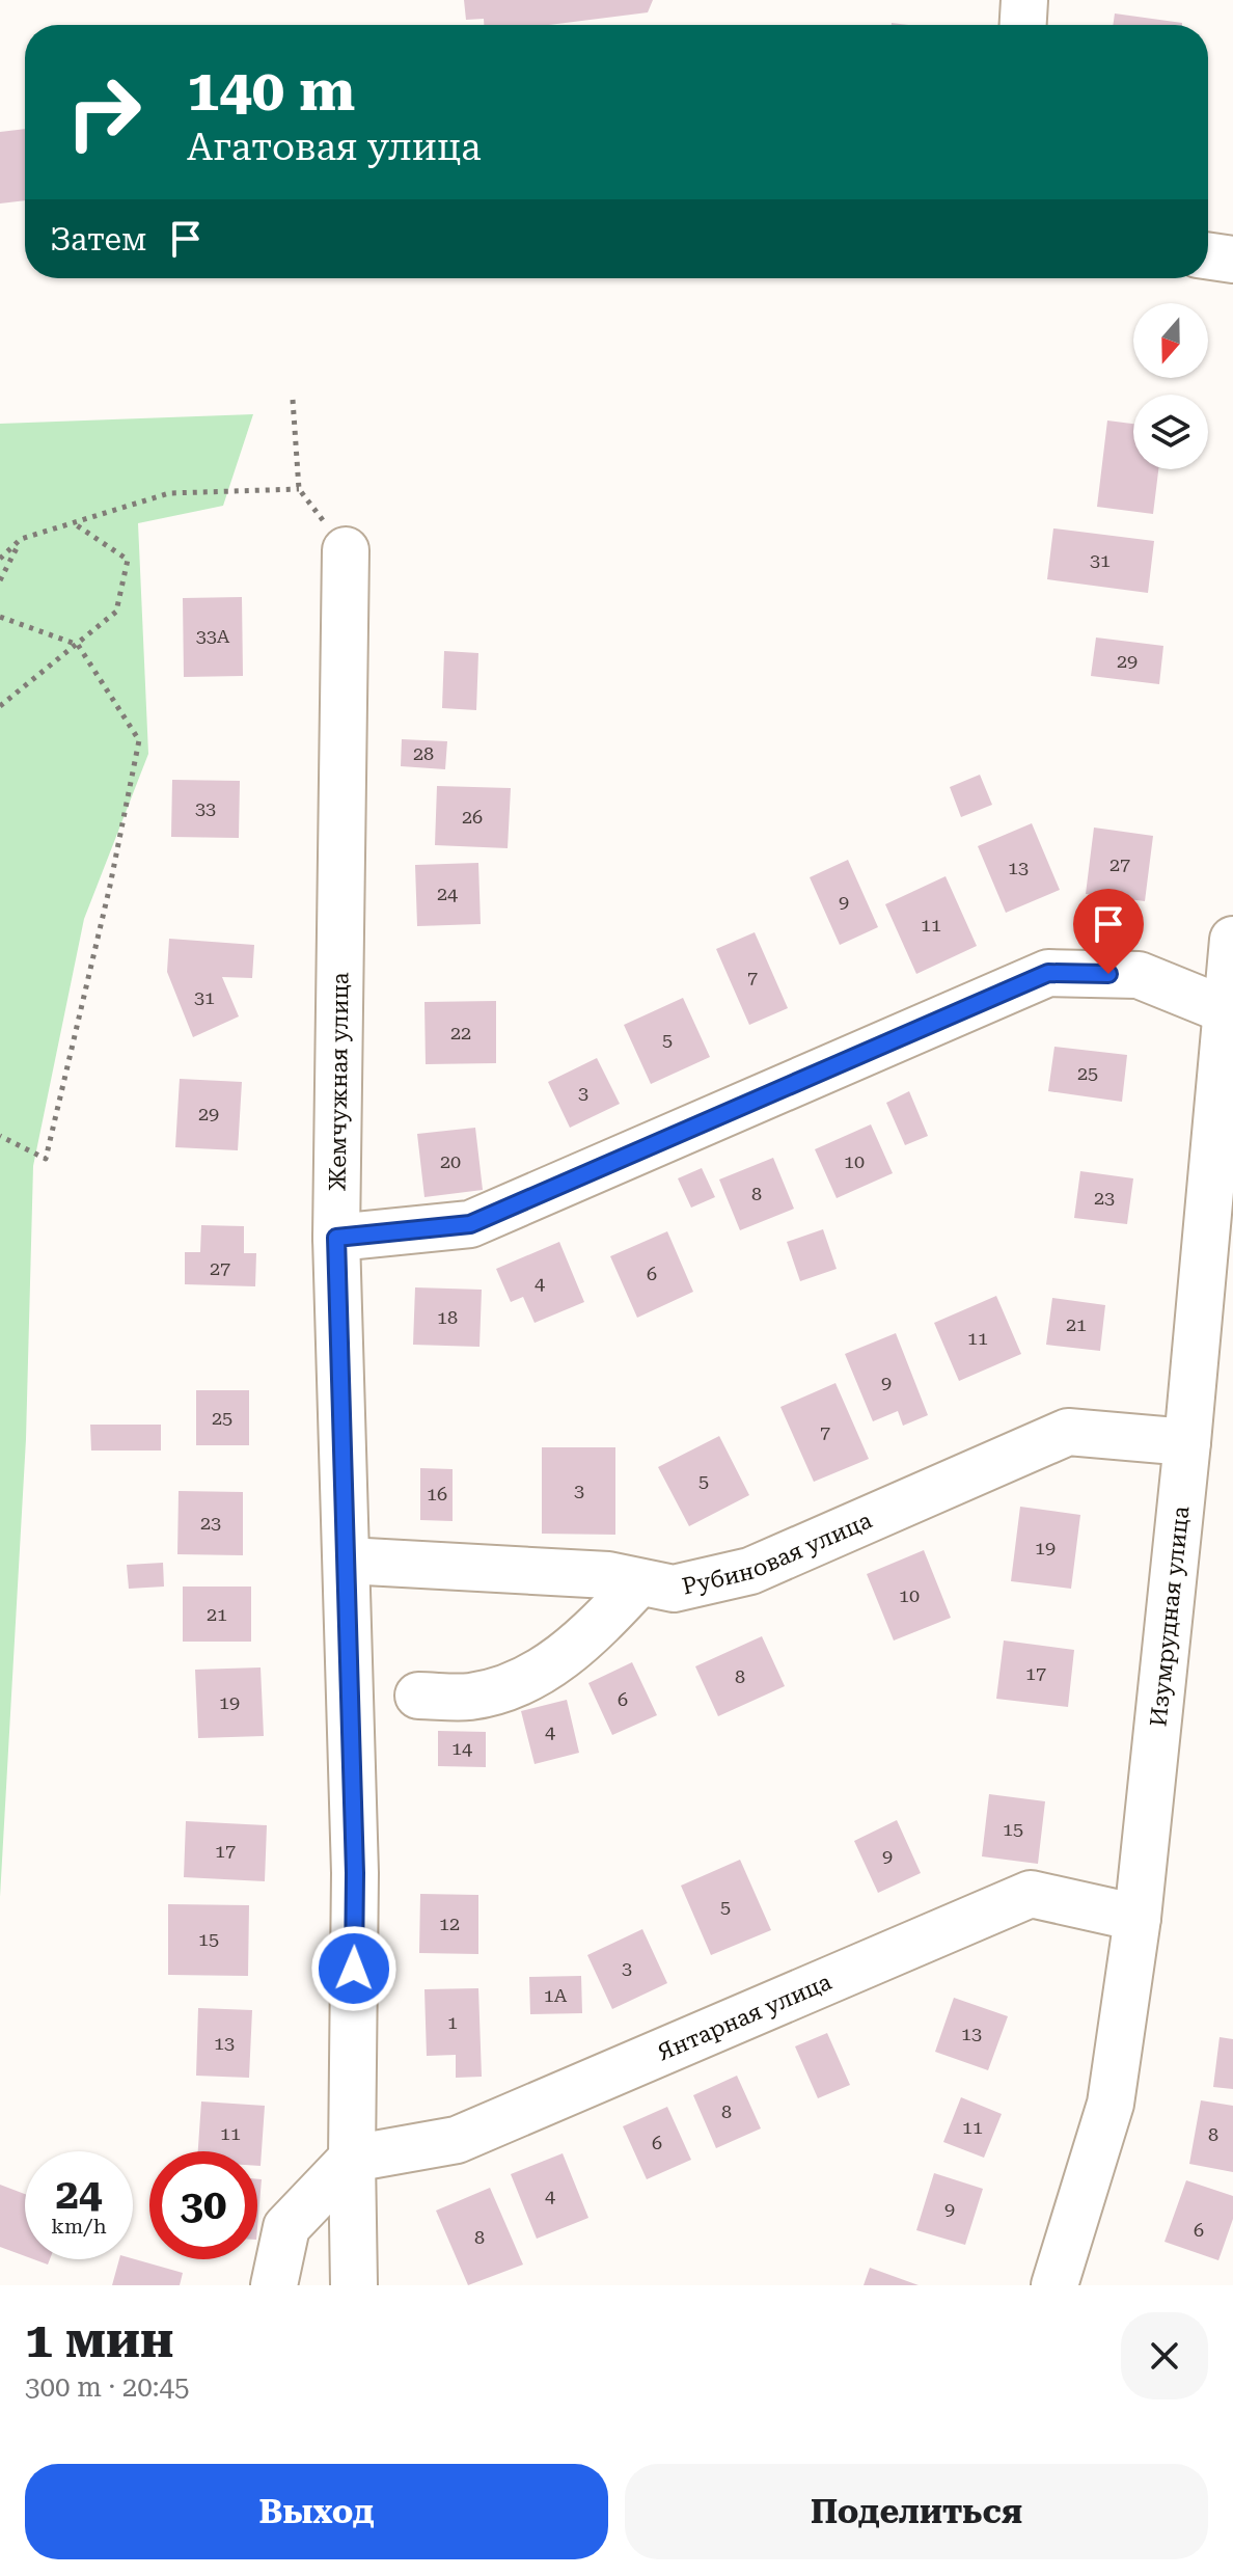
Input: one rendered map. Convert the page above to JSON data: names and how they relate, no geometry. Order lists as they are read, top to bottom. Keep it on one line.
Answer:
{"streets":{"street":["Жемчужная улица","Рубиновая улица","Изумрудная улица","Янтарная улица"]},"crossings":[["Жемчужная улица","Рубиновая улица"],["Жемчужная улица","Янтарная улица"],["Рубиновая улица","Изумрудная улица"],["Изумрудная улица","Янтарная улица"]],"house_numbers":["31","33А","29","28","33","26","27","13","24","9","11","7","31","22","5","25","3","29","20","10","8","23","27","6","4","18","21","11","9","25","7","5","3","16","23","19","10","21","17","8","6","19","4","14","15","17","9","5","12","15","3","1А","1","13","13","8","11","11","8","6","4","9","6","8"],"north":"bottom","page":{"turn":["140 m","Агатовая улица"],"then":"Затем","speed":"24 km/h","limit":"30","heading":["1 мин","300 m · 20:45"],"buttons":["Выход","Поделиться"]}}
